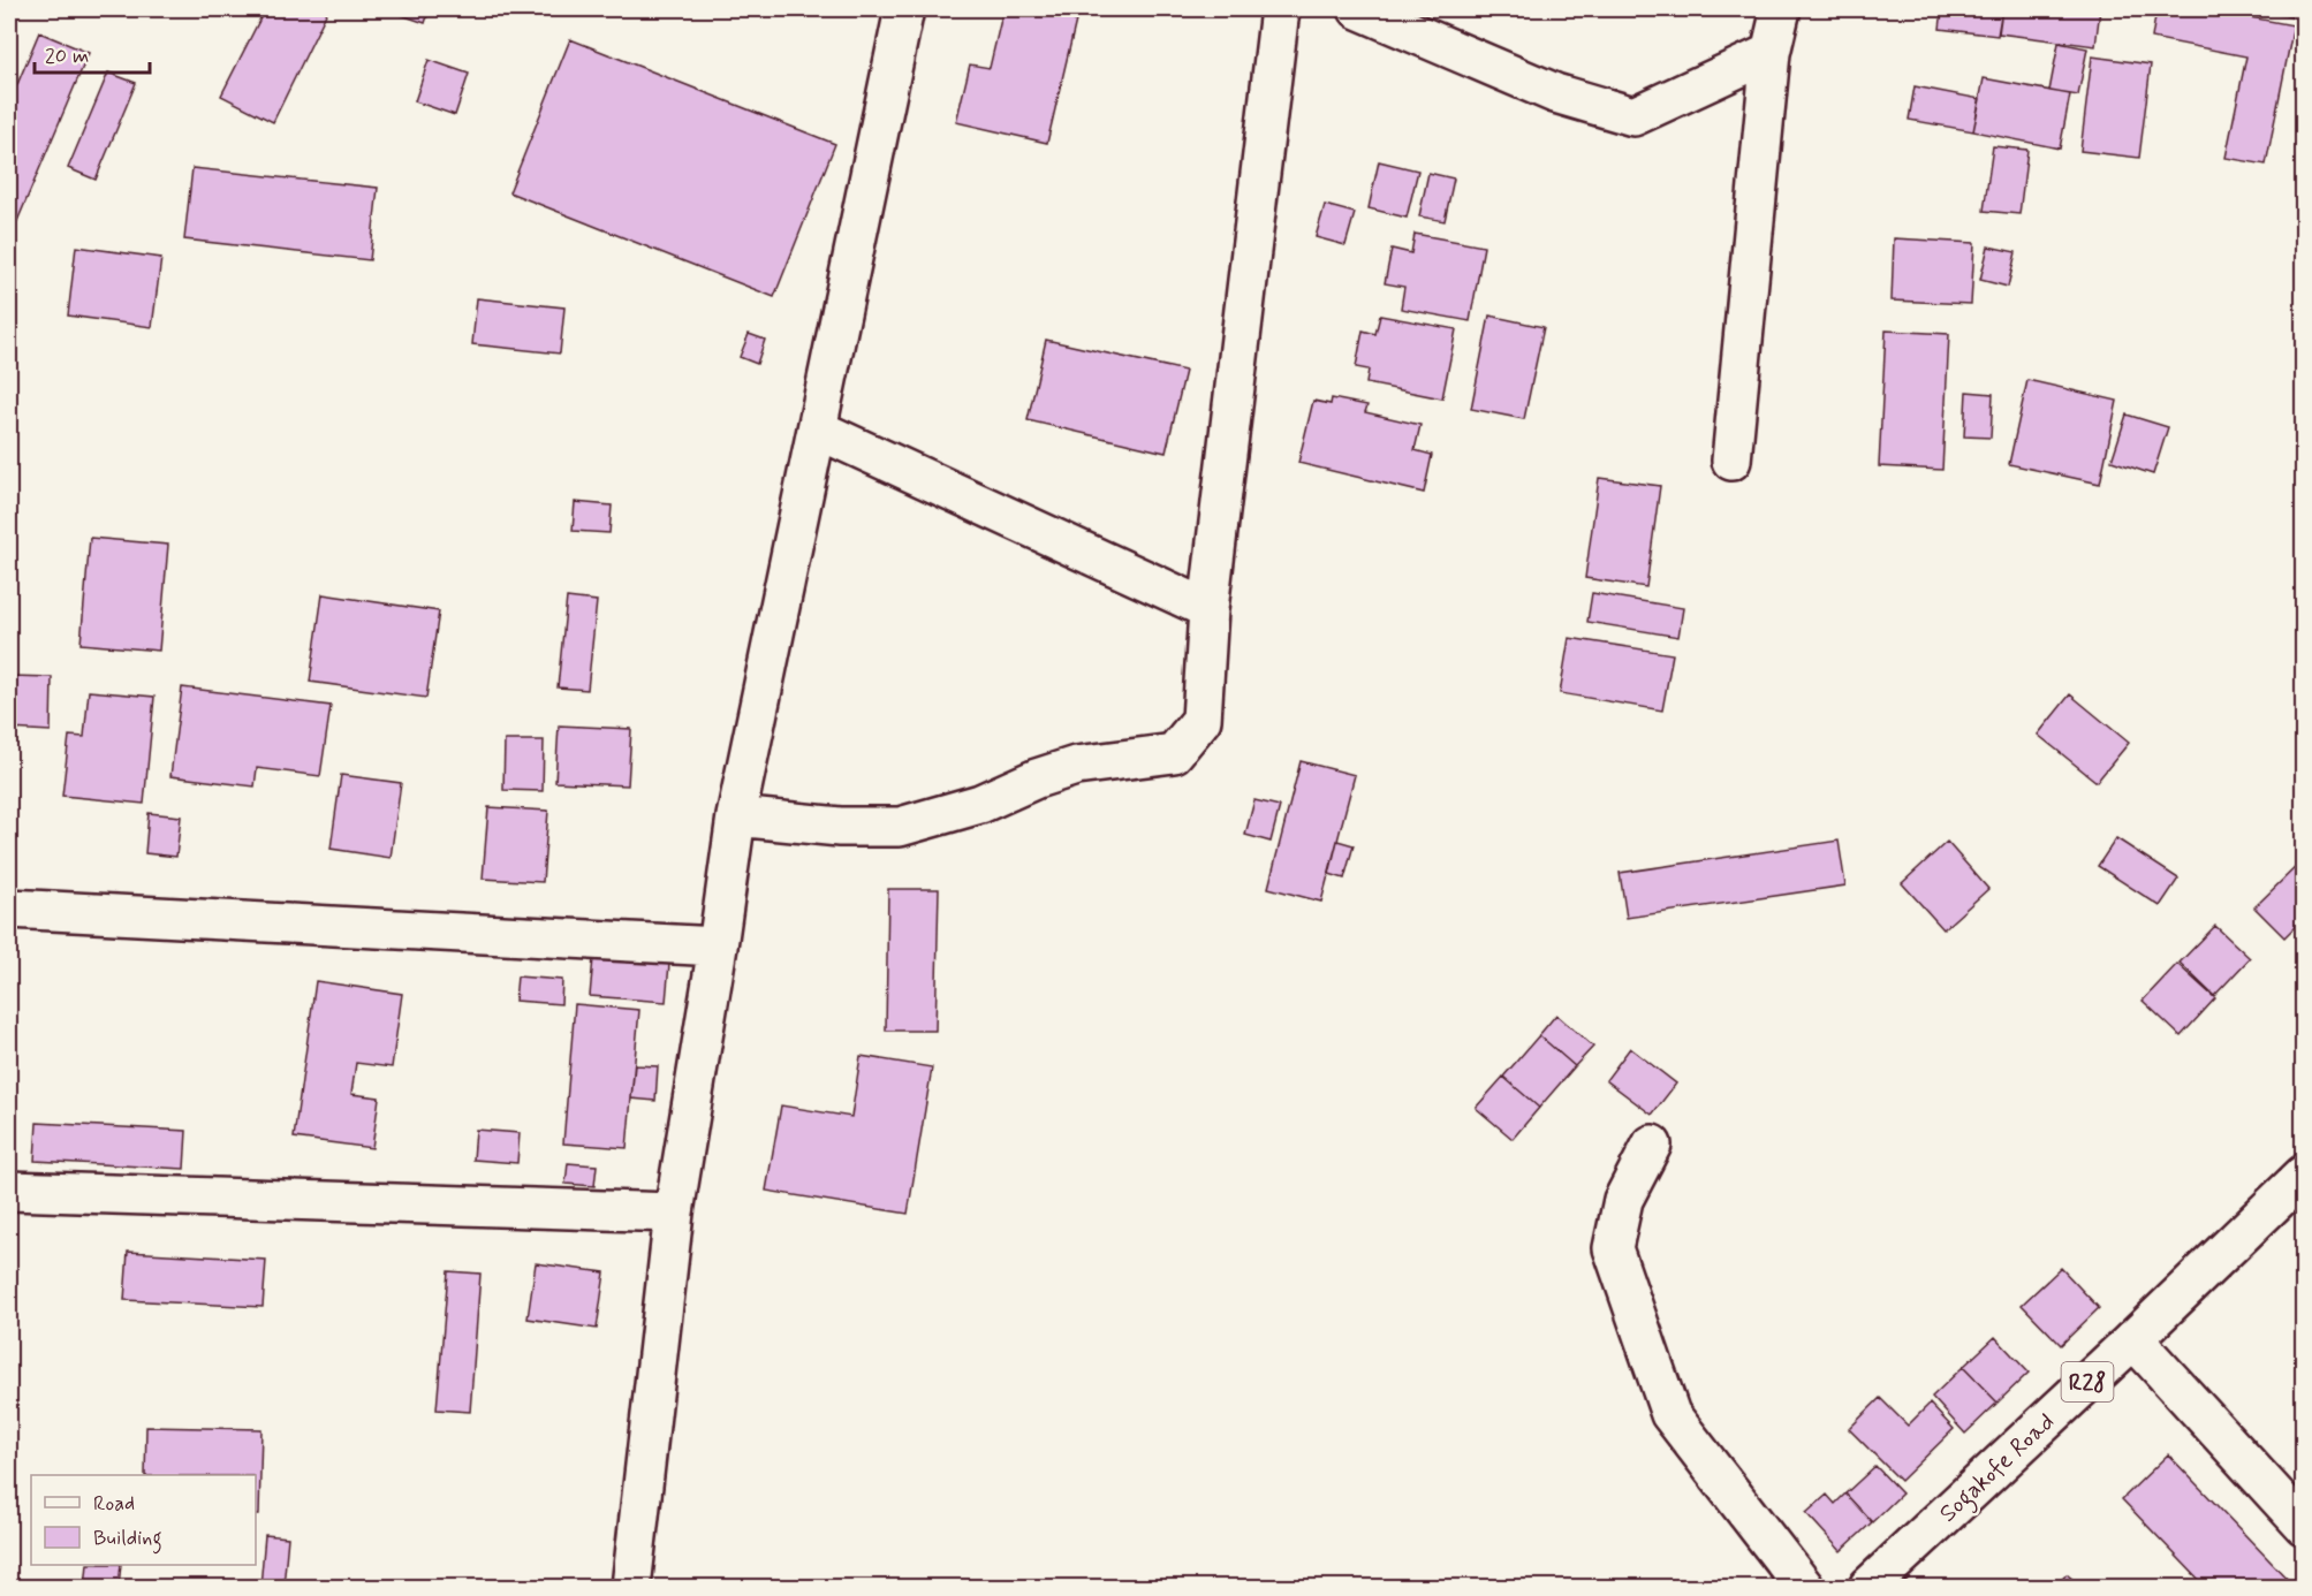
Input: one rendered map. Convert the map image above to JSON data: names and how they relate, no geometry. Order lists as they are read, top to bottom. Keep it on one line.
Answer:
{"streets":{"street":["R28","Sogakofe Road"]},"legend":["Road","Building"],"scale_bar":"20 m"}
